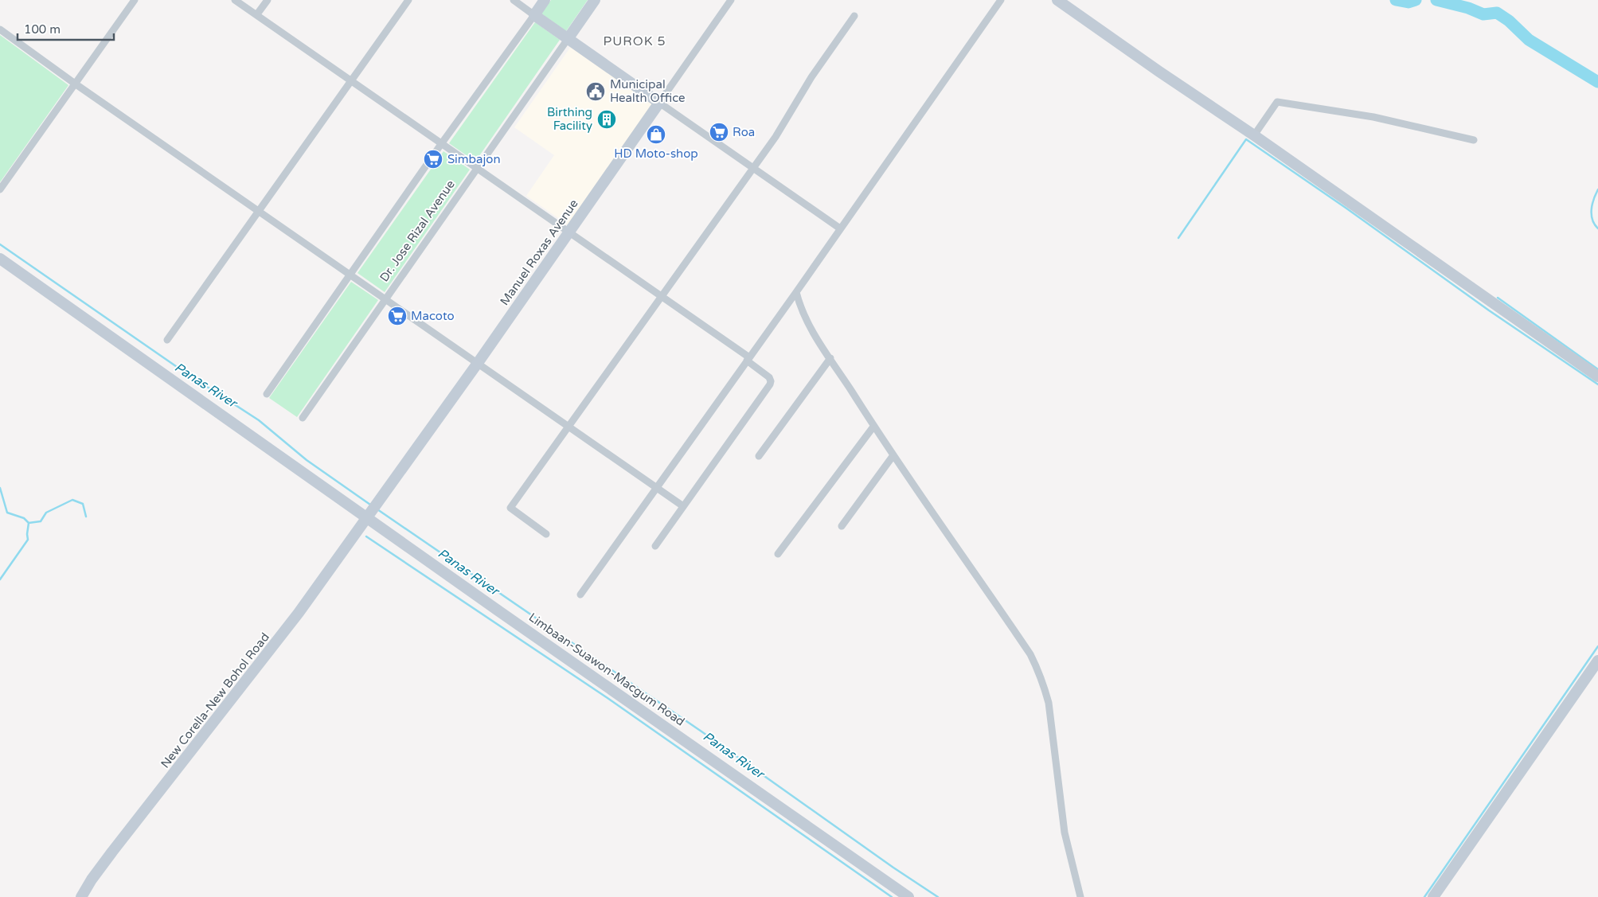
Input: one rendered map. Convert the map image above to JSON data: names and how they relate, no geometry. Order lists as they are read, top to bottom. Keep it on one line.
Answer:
{"streets":{"street":["Dr. Jose Rizal Avenue","Manuel Roxas Avenue","Limbaan-Suawon-Macgum Road","New Corella-New Bohol Road"]},"crossings":[["Manuel Roxas Avenue","Limbaan-Suawon-Macgum Road"],["Manuel Roxas Avenue","New Corella-New Bohol Road"],["Limbaan-Suawon-Macgum Road","New Corella-New Bohol Road"]],"districts":["PUROK 5"],"water":["Panas River"],"places":{"public building":["Municipal Health Office"],"building":["Birthing Facility"],"supermarket":["Roa","Simbajon","Macoto"],"shop":["HD Moto-shop"]},"scale_bar":"100 m"}
